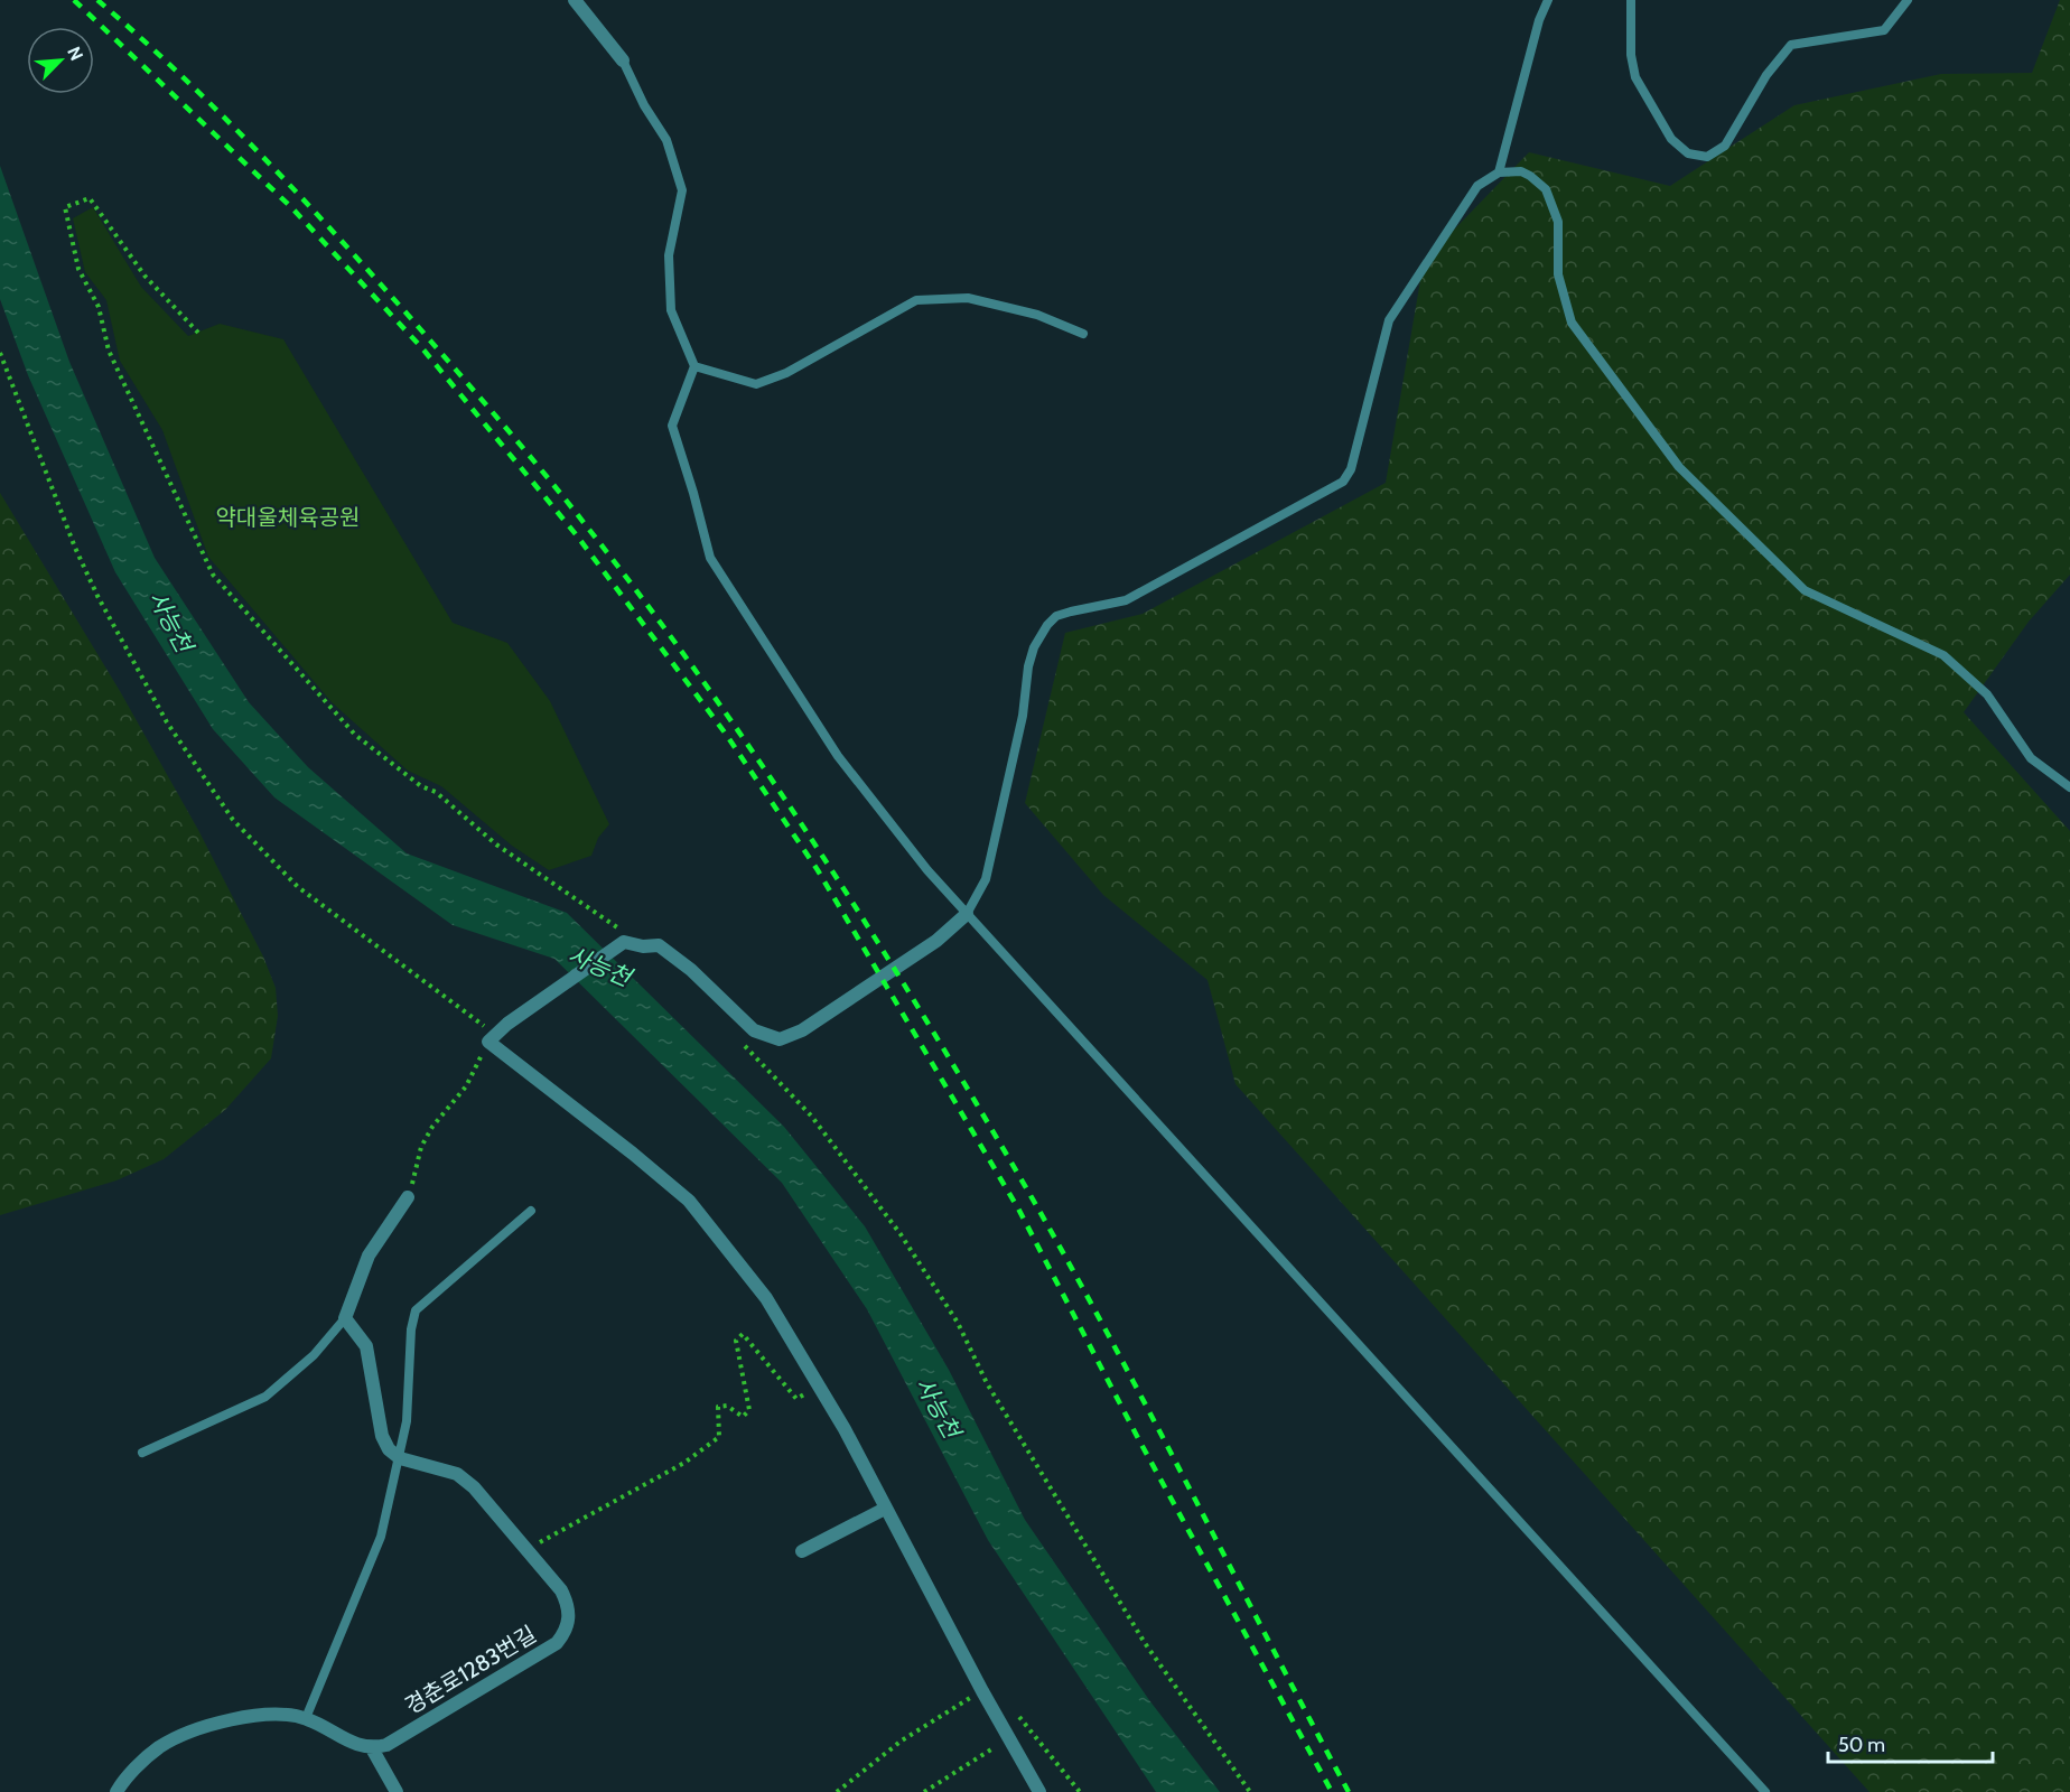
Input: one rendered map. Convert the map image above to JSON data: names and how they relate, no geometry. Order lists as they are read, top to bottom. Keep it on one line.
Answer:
{"streets":{"street":["경춘로1283번길"]},"water":["사능천"],"parks":["약대울체육공원"],"scale_bar":"50 m","north":"top right"}
